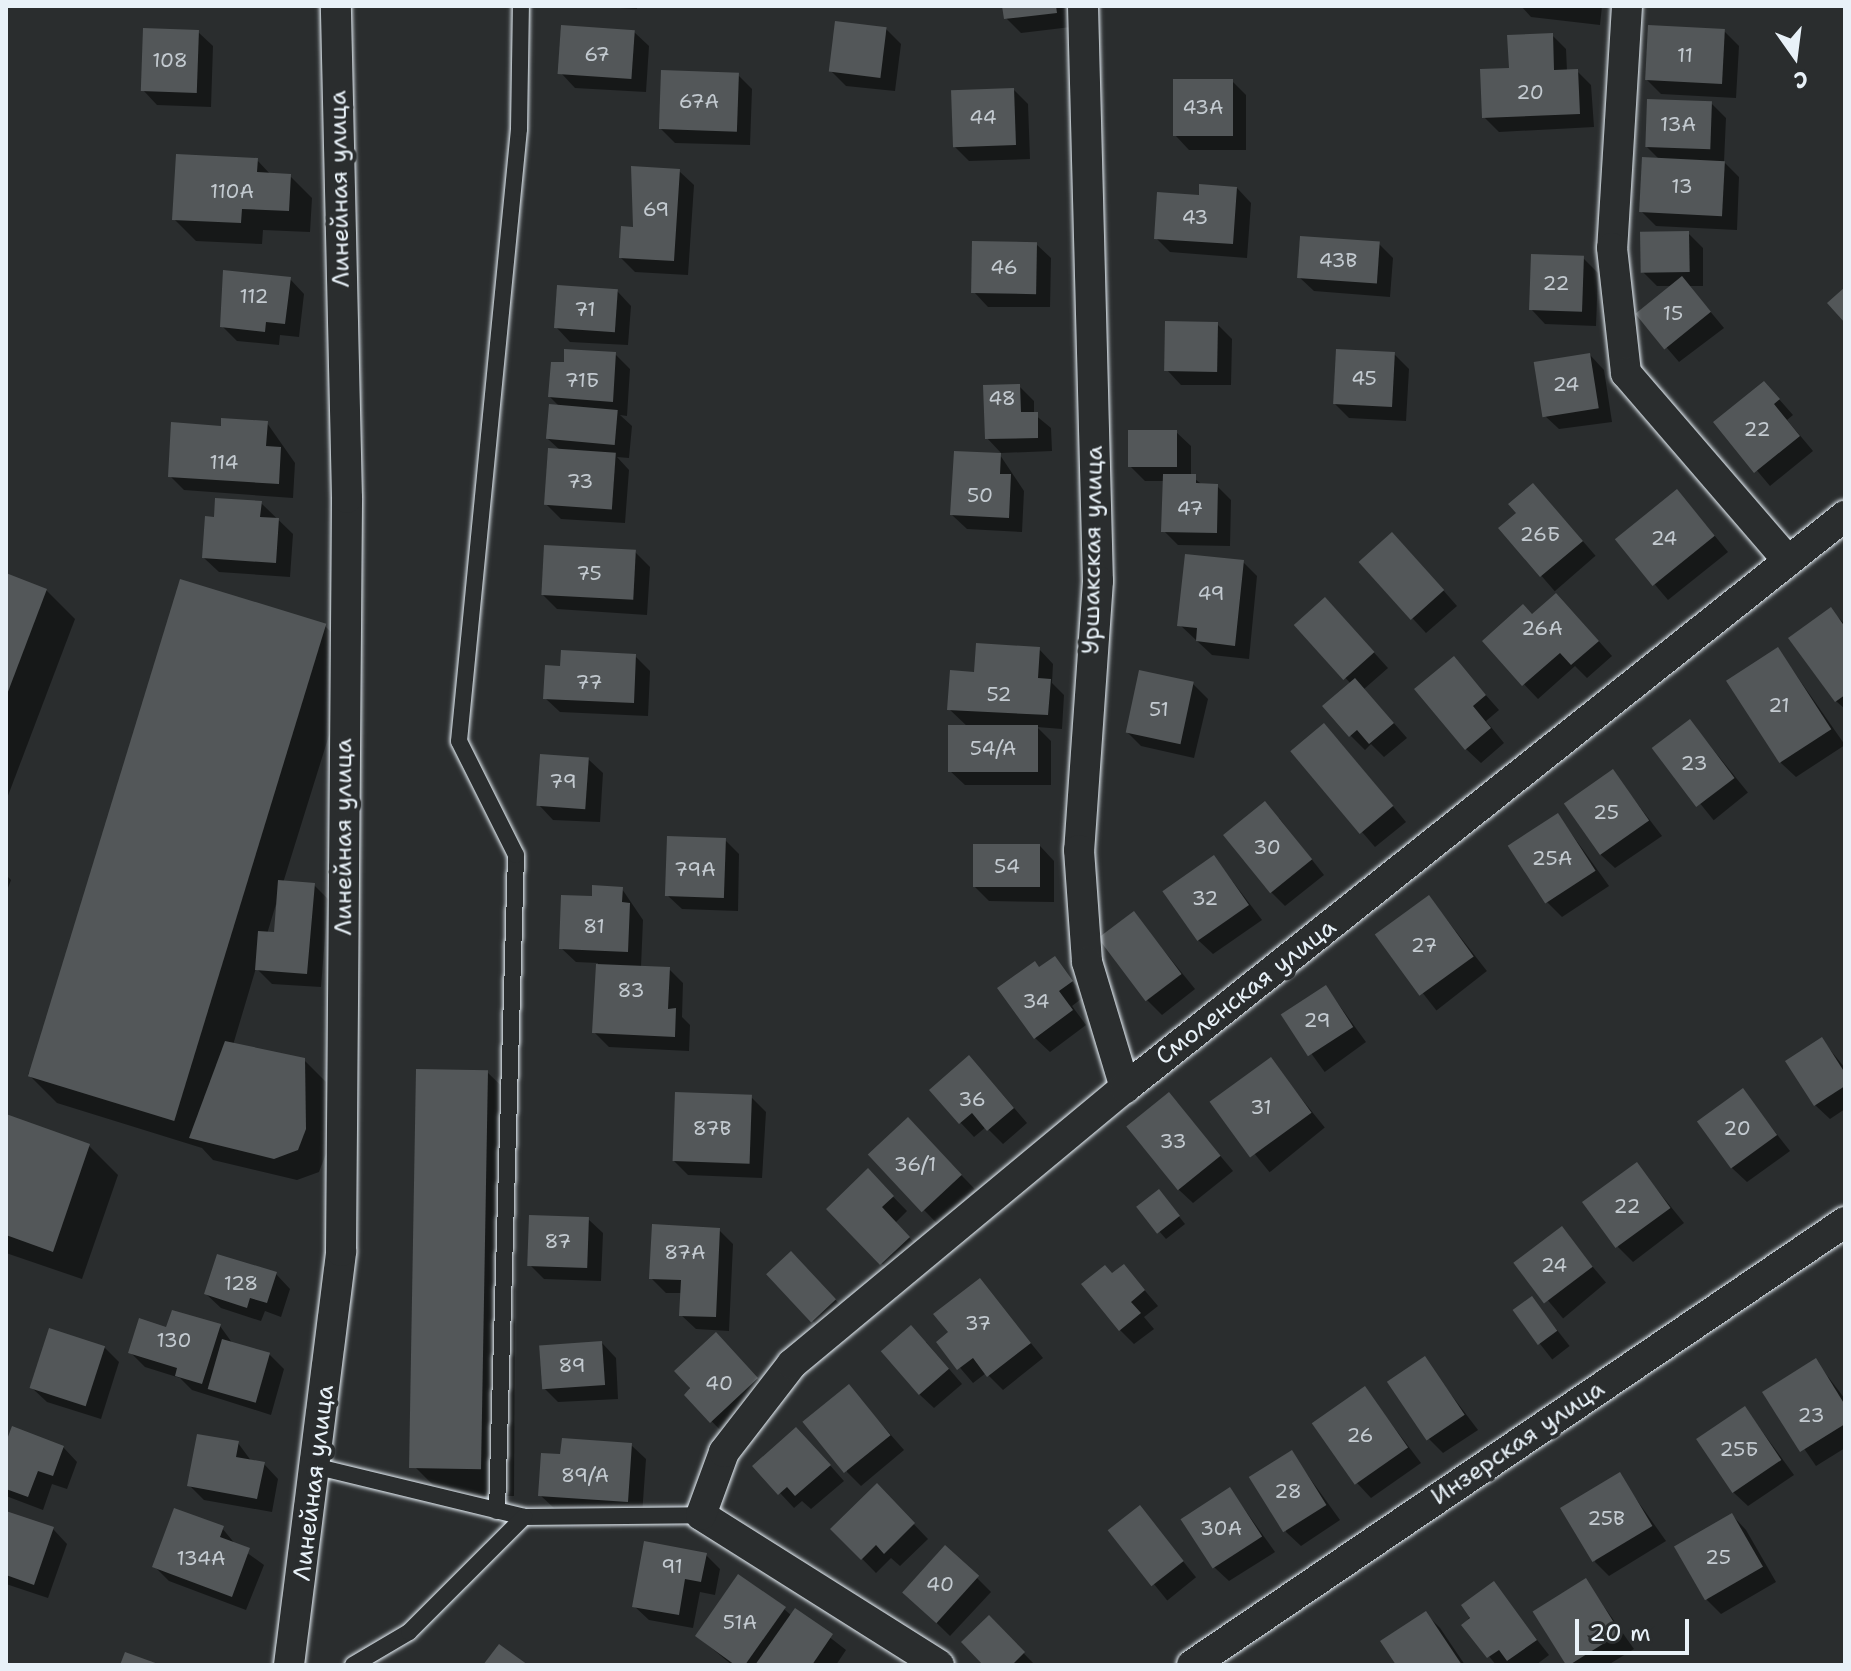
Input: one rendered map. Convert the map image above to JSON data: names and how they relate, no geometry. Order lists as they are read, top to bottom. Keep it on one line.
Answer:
{"streets":{"street":["Линейная улица","Уршакская улица","Смоленская улица","Инзерская улица"]},"crossings":[["Уршакская улица","Смоленская улица"]],"house_numbers":["67","11","108","20","67А","43А","44","13А","13","110А","69","43","43В","46","22","112","71","15","45","71Б","24","48","22","114","73","50","47","26Б","24","75","49","26А","77","52","21","51","54/А","23","79","25","30","25А","54","79А","32","81","27","83","34","29","36","31","87В","20","33","36/1","22","87","87А","24","128","37","130","89","40","23","26","25Б","89/А","28","25В","30А","25","134А","91","40","51А"],"scale_bar":"20 m","north":"bottom"}
